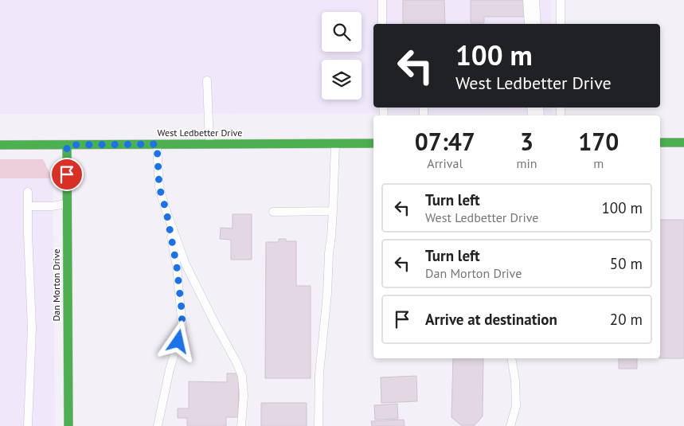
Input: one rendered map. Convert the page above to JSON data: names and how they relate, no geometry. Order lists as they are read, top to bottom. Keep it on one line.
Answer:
{"streets":{"street":["West Ledbetter Drive","Dan Morton Drive"]},"crossings":[["West Ledbetter Drive","Dan Morton Drive"]],"page":{"turn":["100 m","West Ledbetter Drive"],"eta":["07:47","Arrival","3","min","170","m"],"list":[{"name":"Turn left","note":"West Ledbetter Drive","value":"100 m"},{"name":"Turn left","note":"Dan Morton Drive","value":"50 m"},{"name":"Arrive at destination","value":"20 m"}]}}
